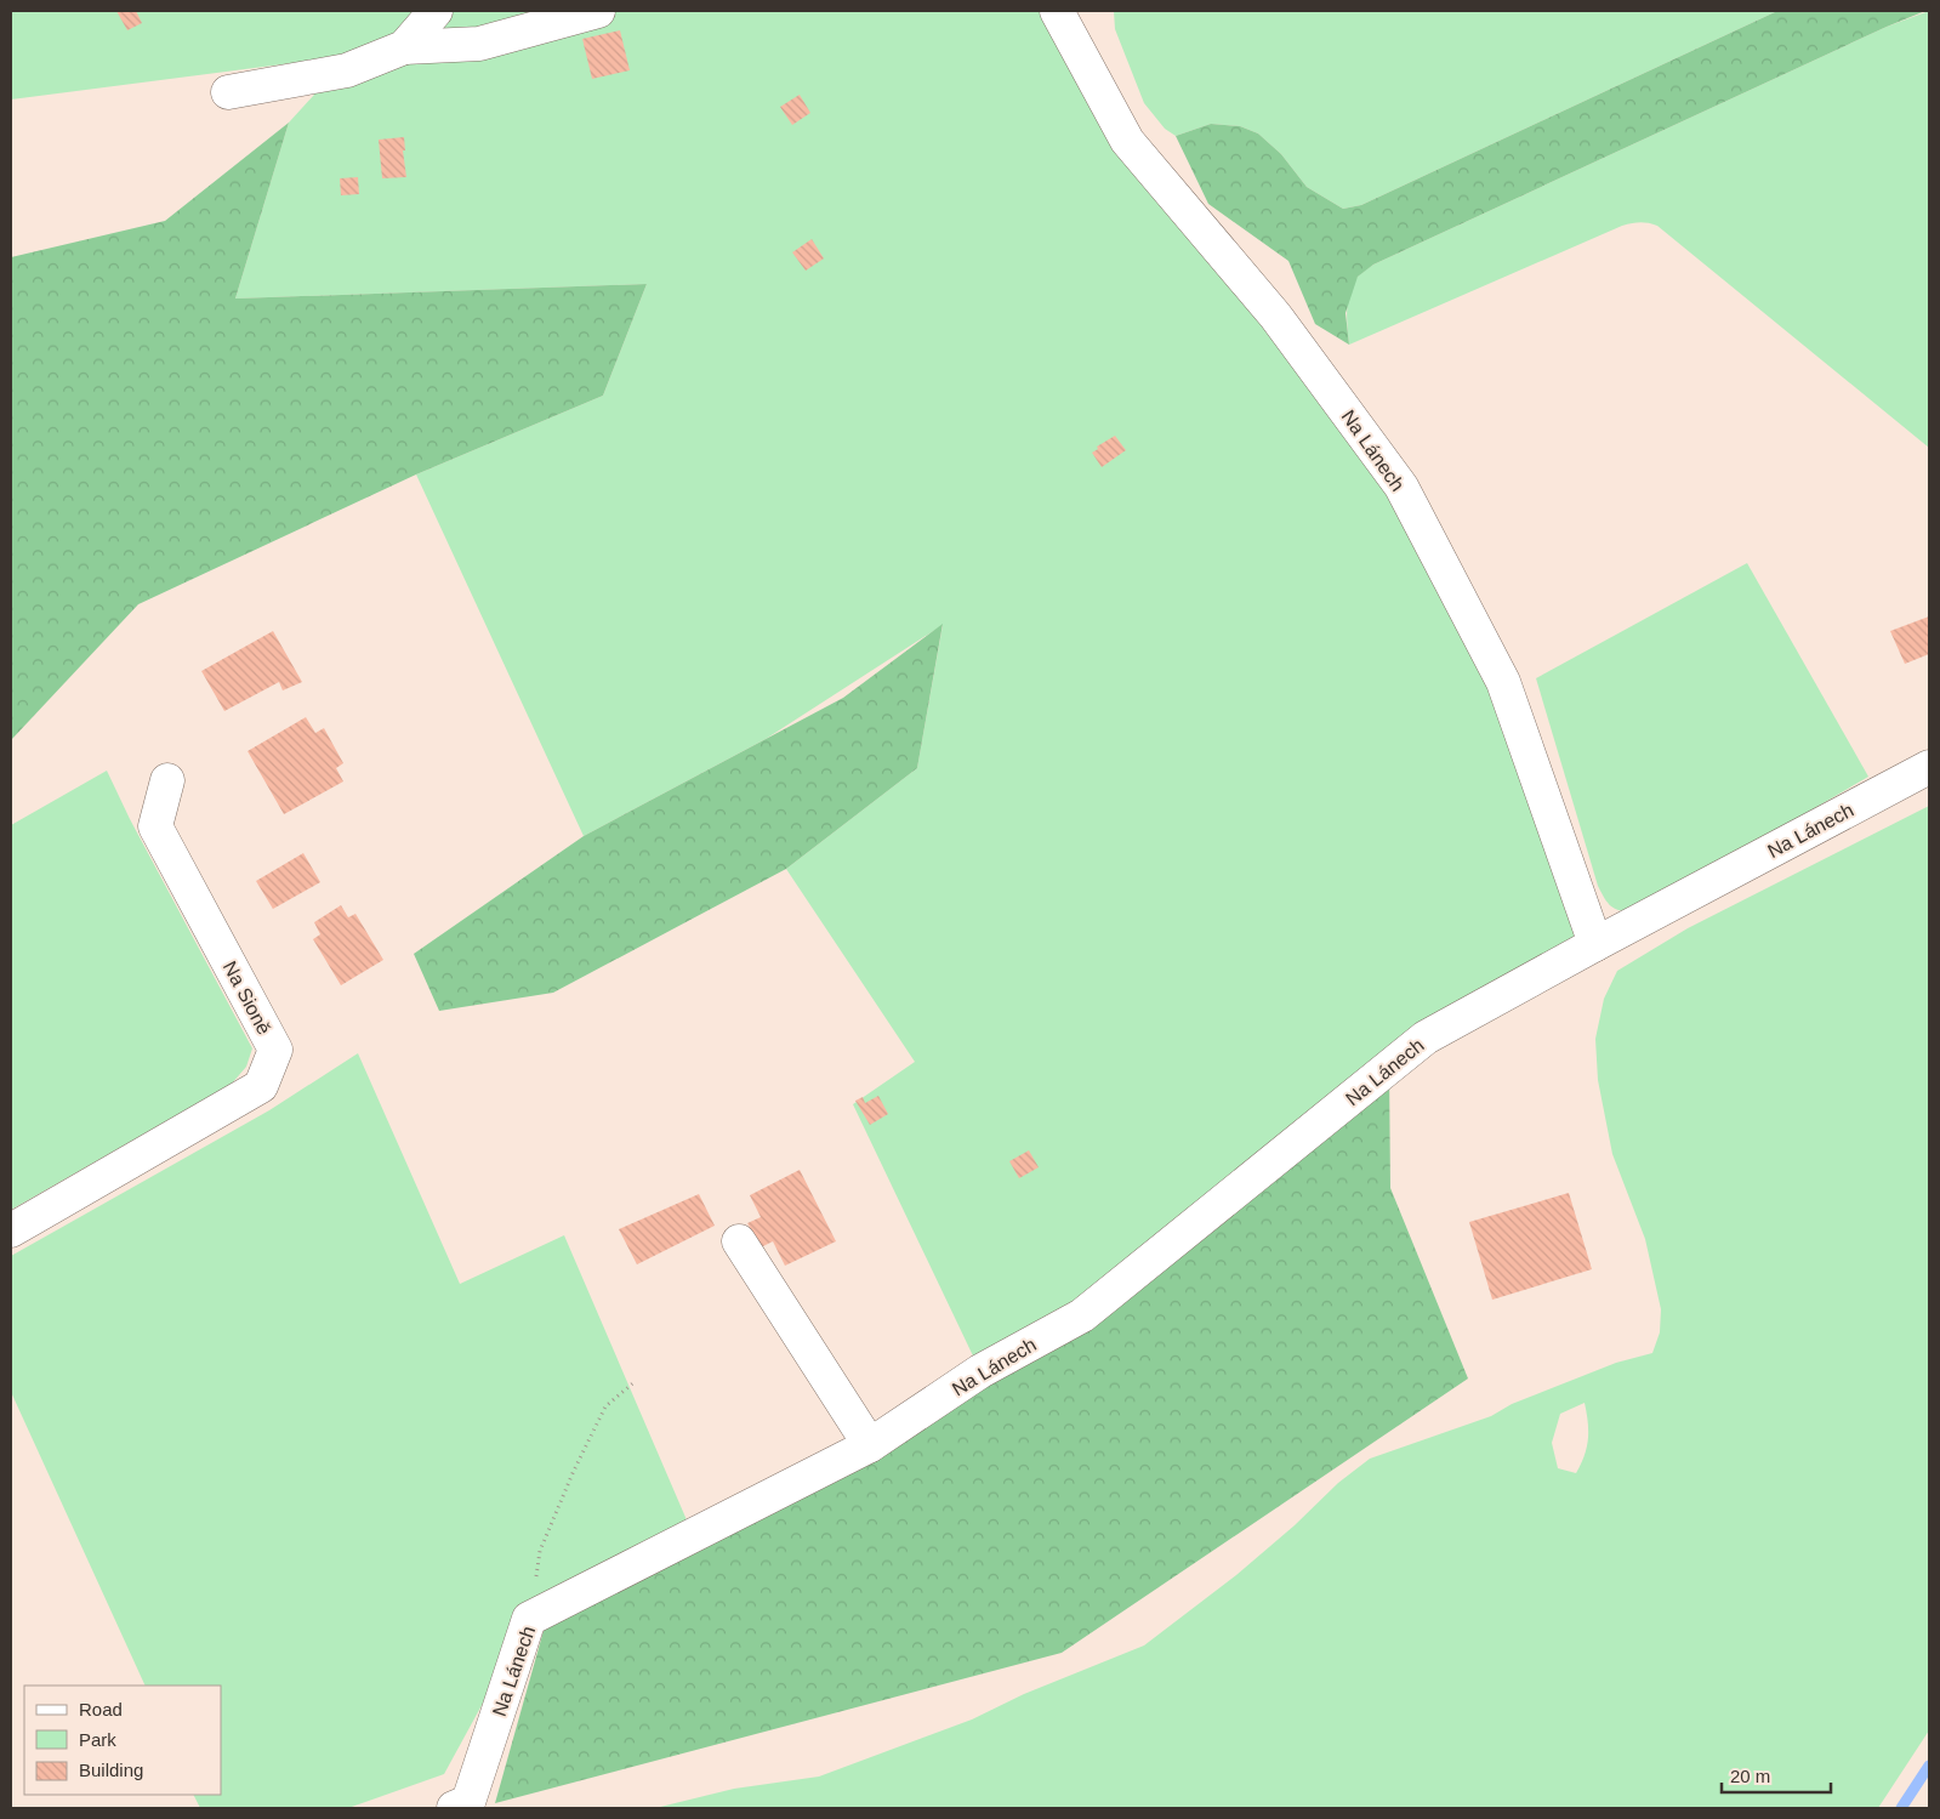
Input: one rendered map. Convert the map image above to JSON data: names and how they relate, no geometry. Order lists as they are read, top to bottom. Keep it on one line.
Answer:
{"streets":{"street":["Na Lánech","Na Sioně"]},"legend":["Road","Park","Building"],"scale_bar":"20 m"}
